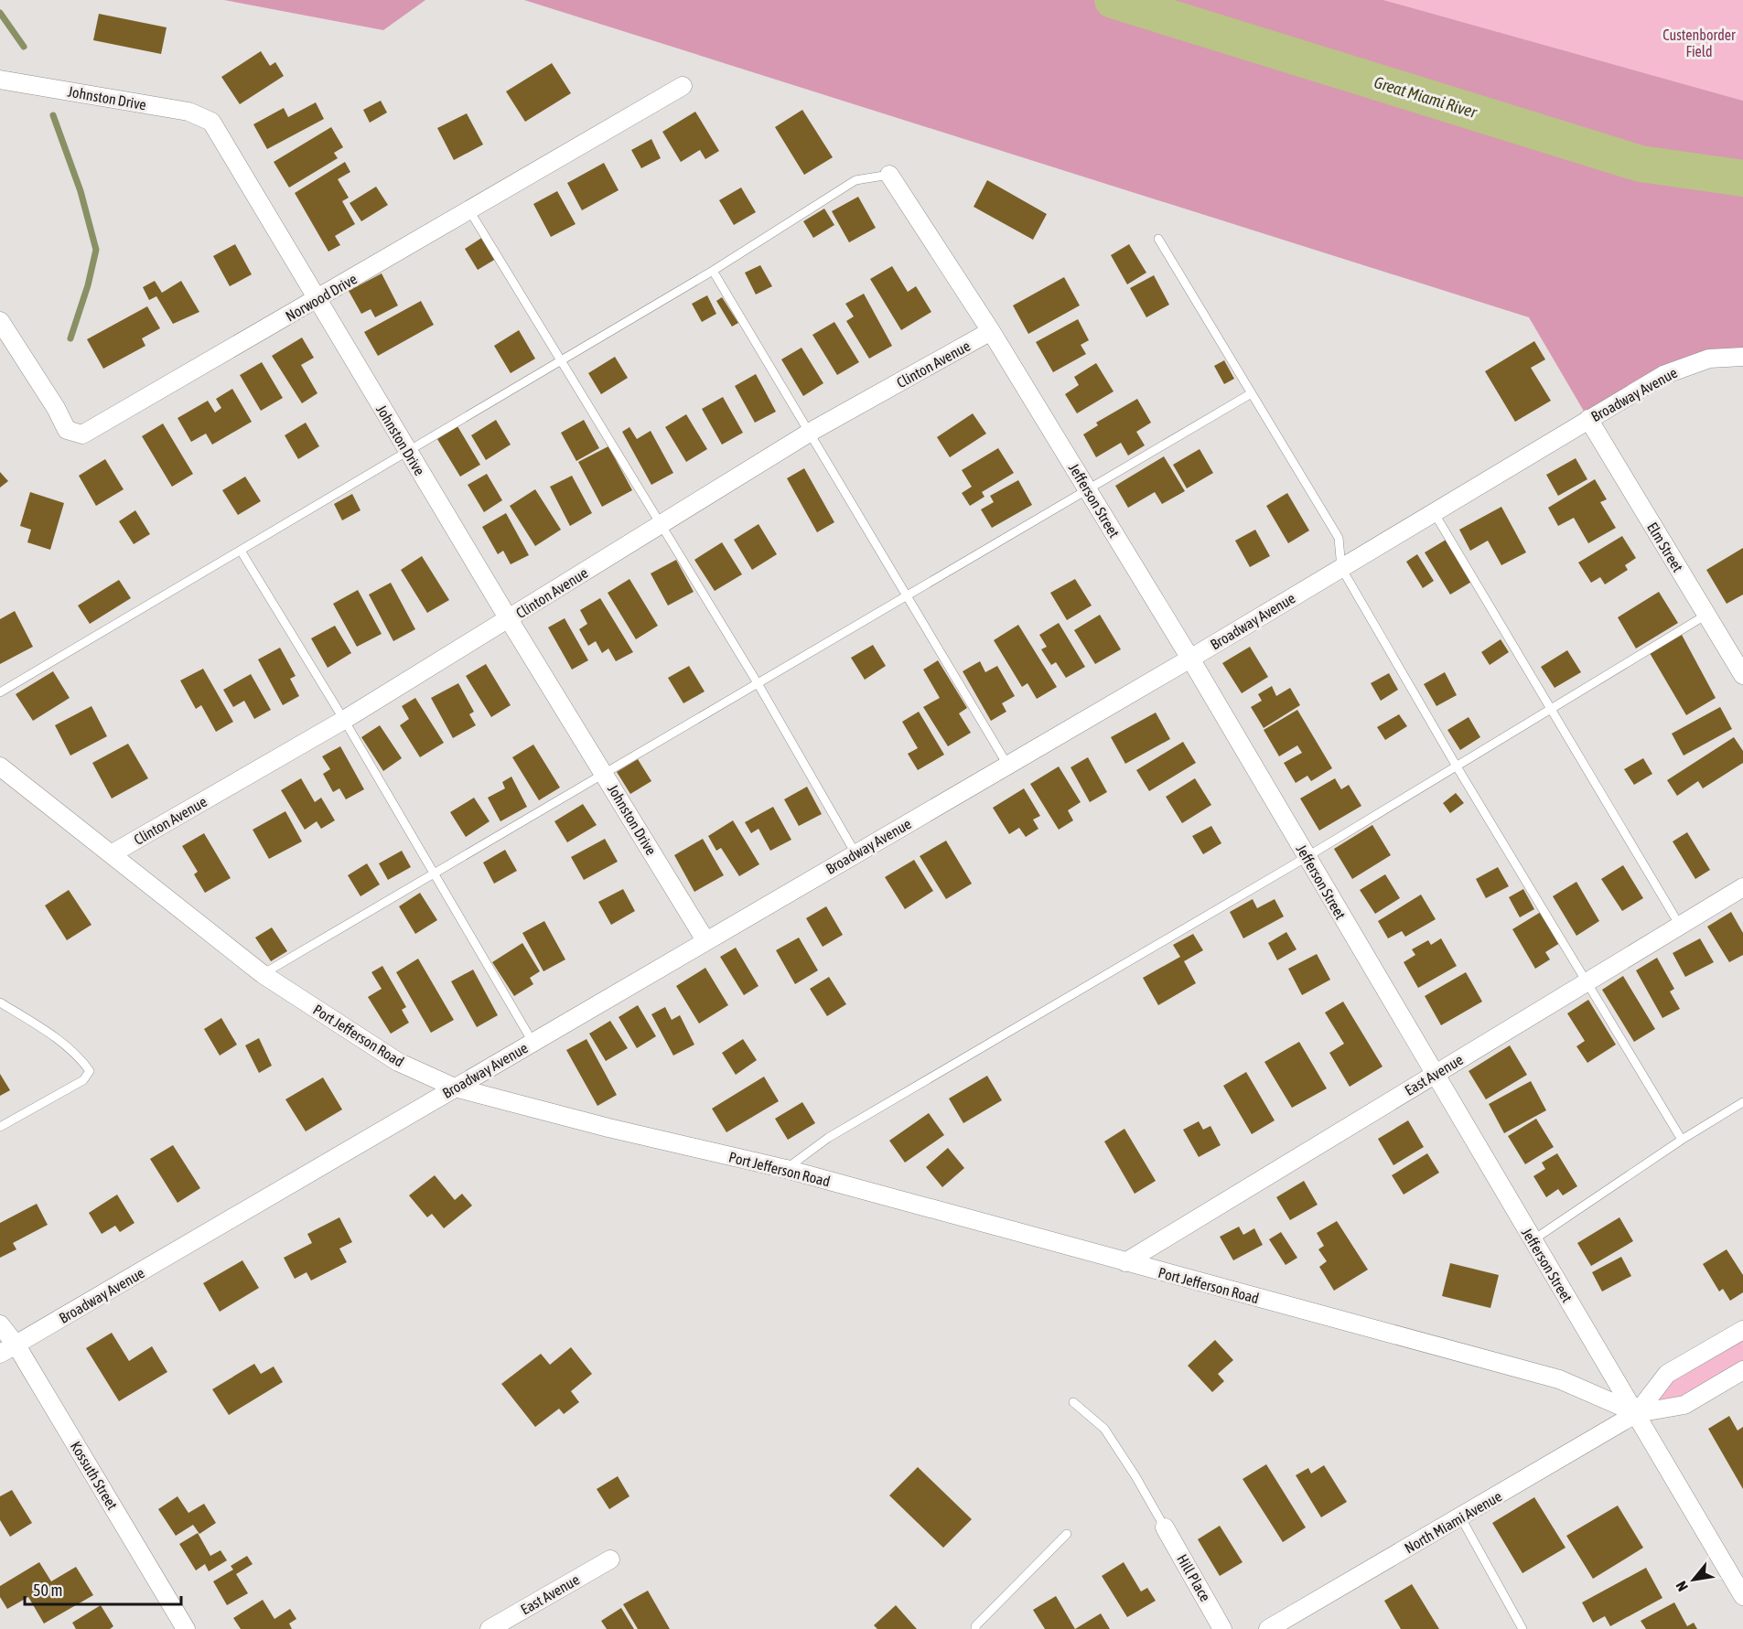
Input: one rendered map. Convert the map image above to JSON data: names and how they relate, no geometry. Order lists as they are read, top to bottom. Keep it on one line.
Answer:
{"streets":{"street":["Johnston Drive","Norwood Drive","Clinton Avenue","Broadway Avenue","Jefferson Street","Elm Street","Port Jefferson Road","East Avenue","Kossuth Street","North Miami Avenue","Hill Place"]},"crossings":[["Johnston Drive","Norwood Drive"],["Johnston Drive","Clinton Avenue"],["Johnston Drive","Broadway Avenue"],["Clinton Avenue","Jefferson Street"],["Clinton Avenue","Port Jefferson Road"],["Broadway Avenue","Jefferson Street"],["Broadway Avenue","Elm Street"],["Broadway Avenue","Port Jefferson Road"],["Broadway Avenue","Kossuth Street"],["Jefferson Street","Port Jefferson Road"],["Jefferson Street","East Avenue"],["Jefferson Street","North Miami Avenue"],["Port Jefferson Road","East Avenue"],["Port Jefferson Road","North Miami Avenue"]],"water":["Great Miami River"],"parks":["Custenborder Field"],"scale_bar":"50 m","north":"bottom left"}
